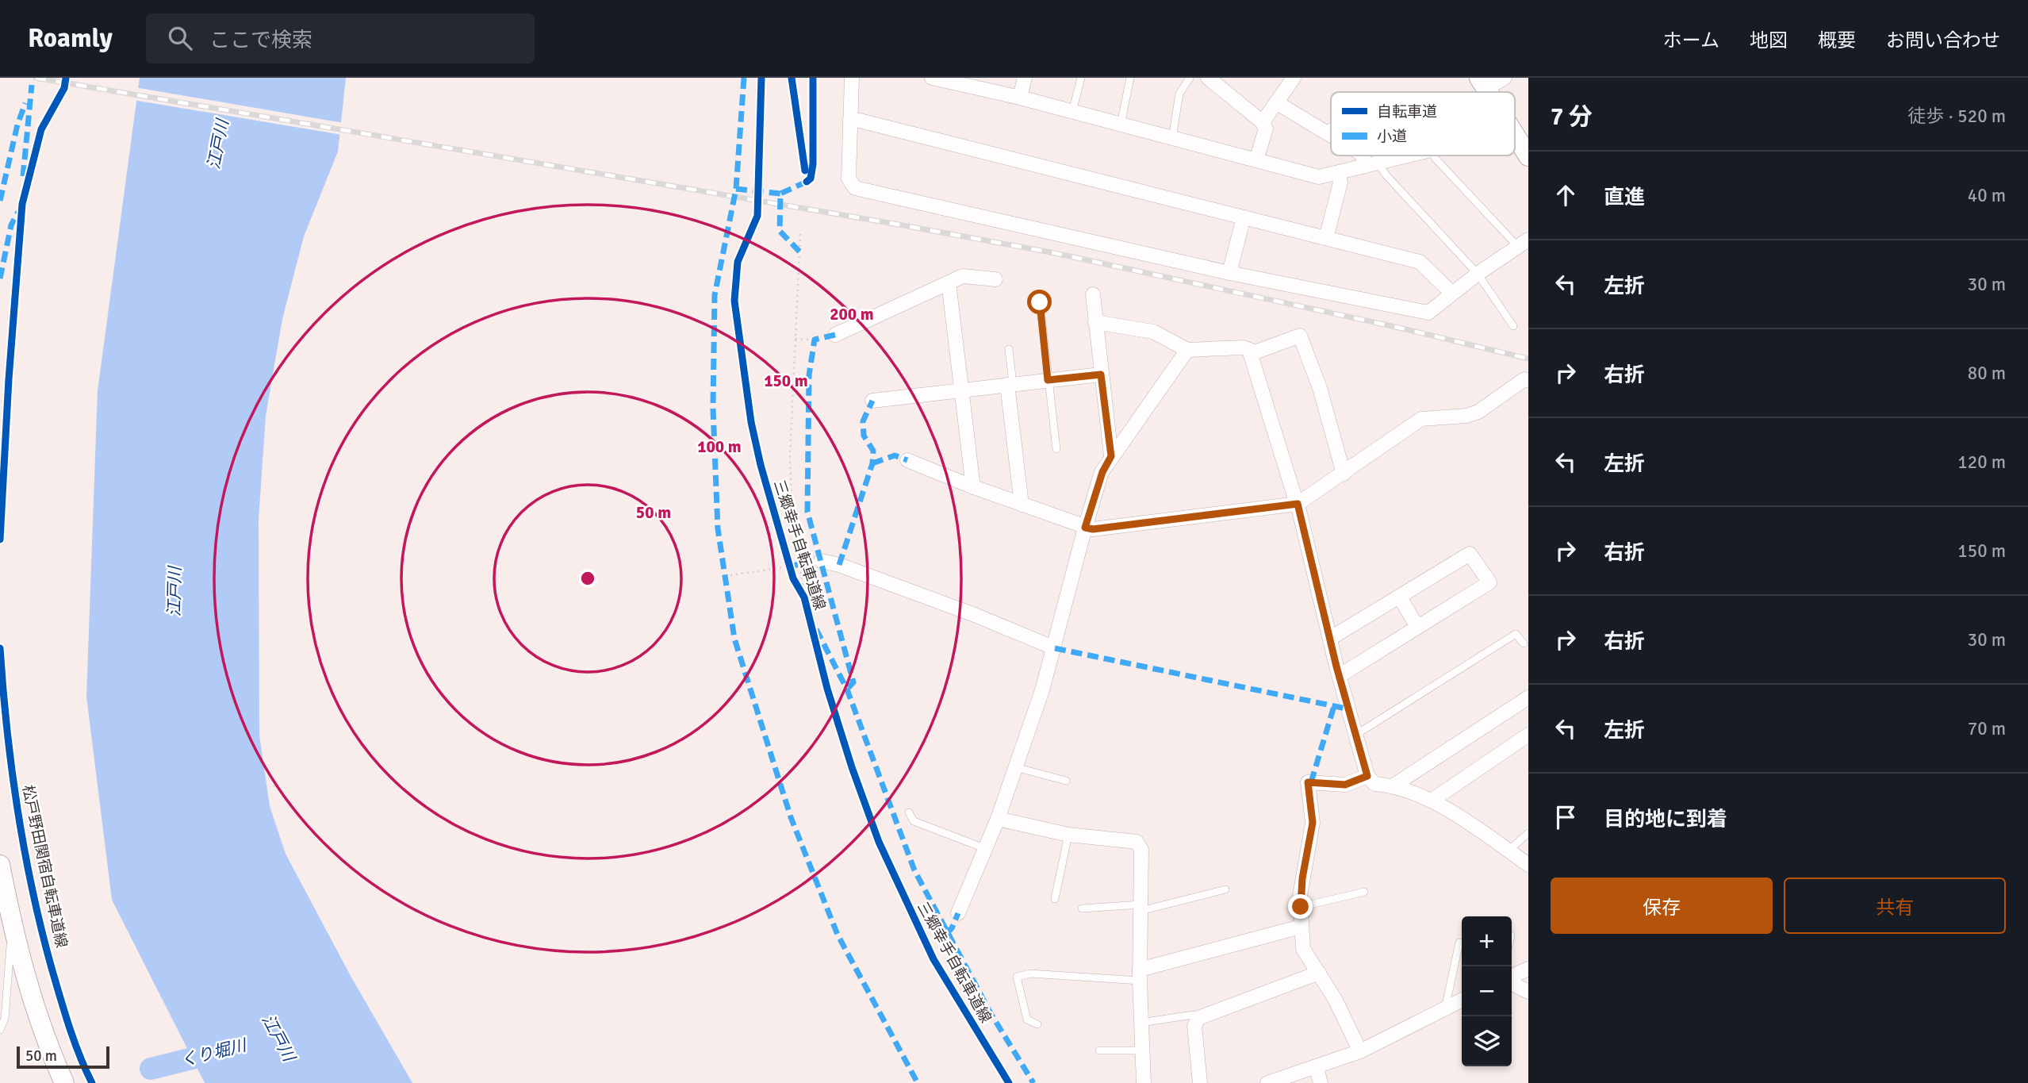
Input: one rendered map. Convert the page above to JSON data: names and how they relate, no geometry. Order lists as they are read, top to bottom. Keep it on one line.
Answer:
{"streets":{"cycle path":["三郷幸手自転車道線","松戸野田関宿自転車道線"]},"water":["江戸川","くり堀川"],"legend":["自転車道","小道"],"scale_bar":"50 m","page":{"header":"Roamly","search":"ここで検索","nav":["ホーム","地図","概要","お問い合わせ"],"heading":["7 分","徒歩 · 520 m"],"list":[["直進","40 m"],["左折","30 m"],["右折","80 m"],["左折","120 m"],["右折","150 m"],["右折","30 m"],["左折","70 m"],"目的地に到着"],"buttons":["保存","共有"],"map_buttons":["+","−"],"scale":"50 m"},"rings":["200 m","150 m","100 m","50 m"]}
